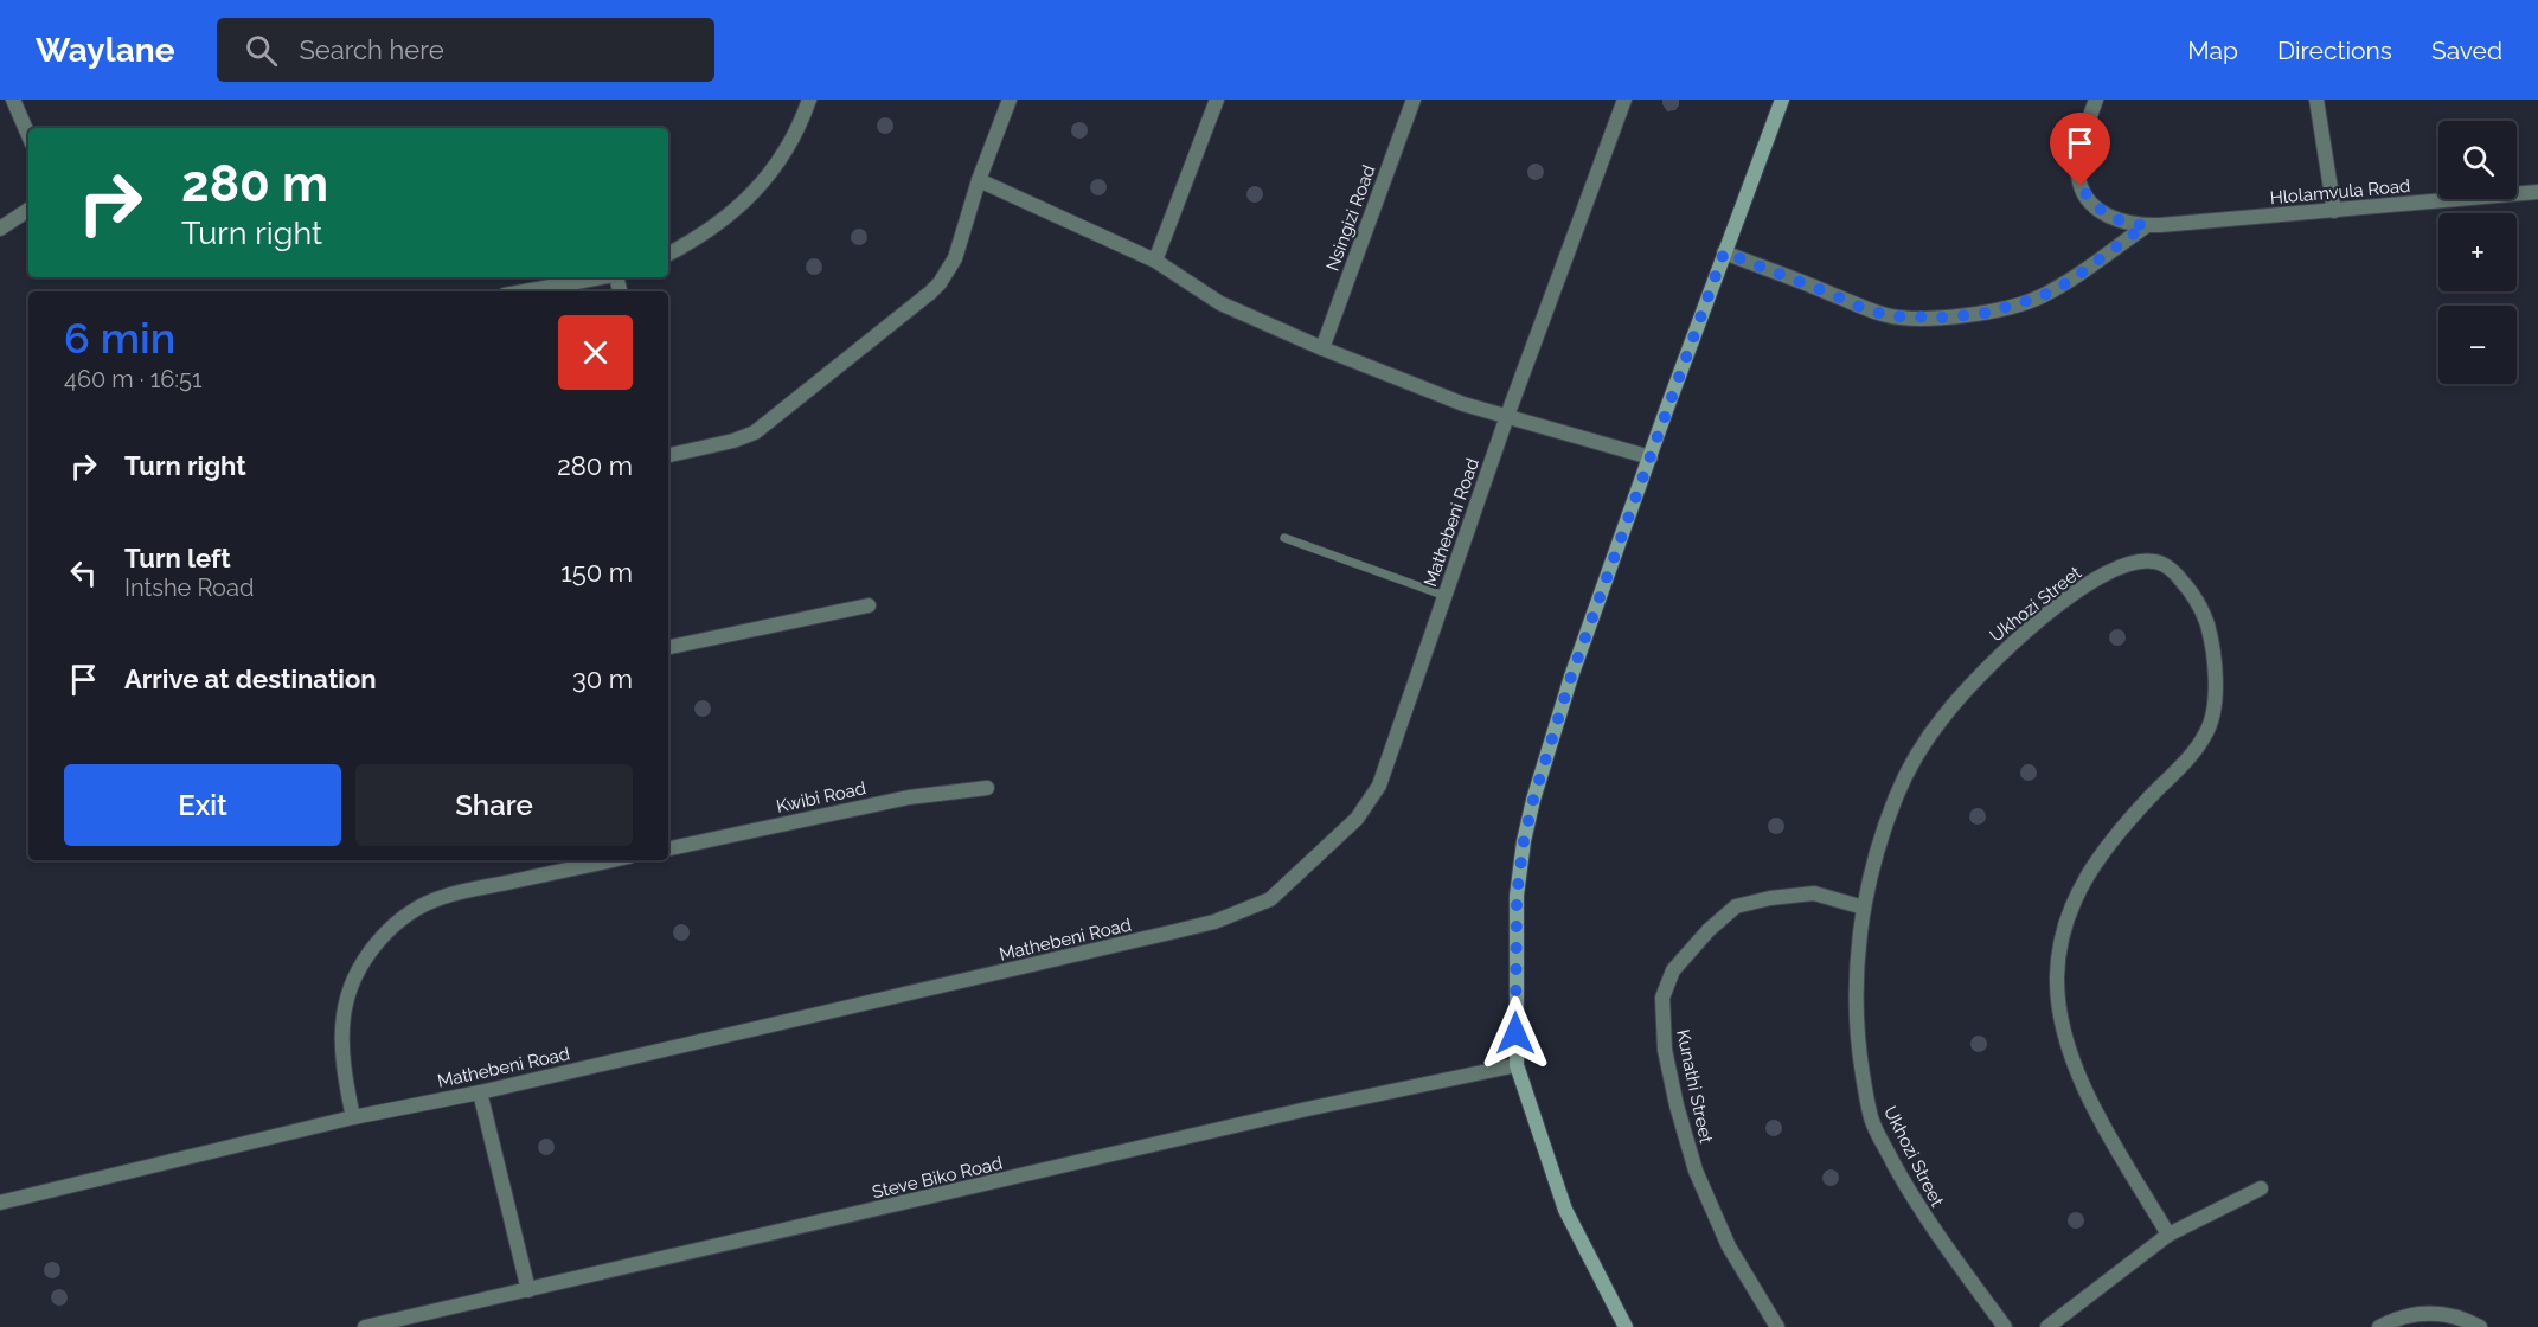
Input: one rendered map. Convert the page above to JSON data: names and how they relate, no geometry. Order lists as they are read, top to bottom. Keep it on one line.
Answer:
{"streets":{"street":["Hlolamvula Road","Nsingizi Road","Mathebeni Road","Ukhozi Street","Kwibi Road","Kunathi Street","Steve Biko Road"]},"crossings":[["Ukhozi Street","Kunathi Street"]],"page":{"header":"Waylane","search":"Search here","nav":["Map","Directions","Saved"],"map_buttons":["+","−"],"turn":["280 m","Turn right"],"heading":["6 min","460 m · 16:51"],"list":[{"name":"Turn right","value":"280 m"},{"name":"Turn left","note":"Intshe Road","value":"150 m"},{"name":"Arrive at destination","value":"30 m"}],"buttons":["Exit","Share"]}}
